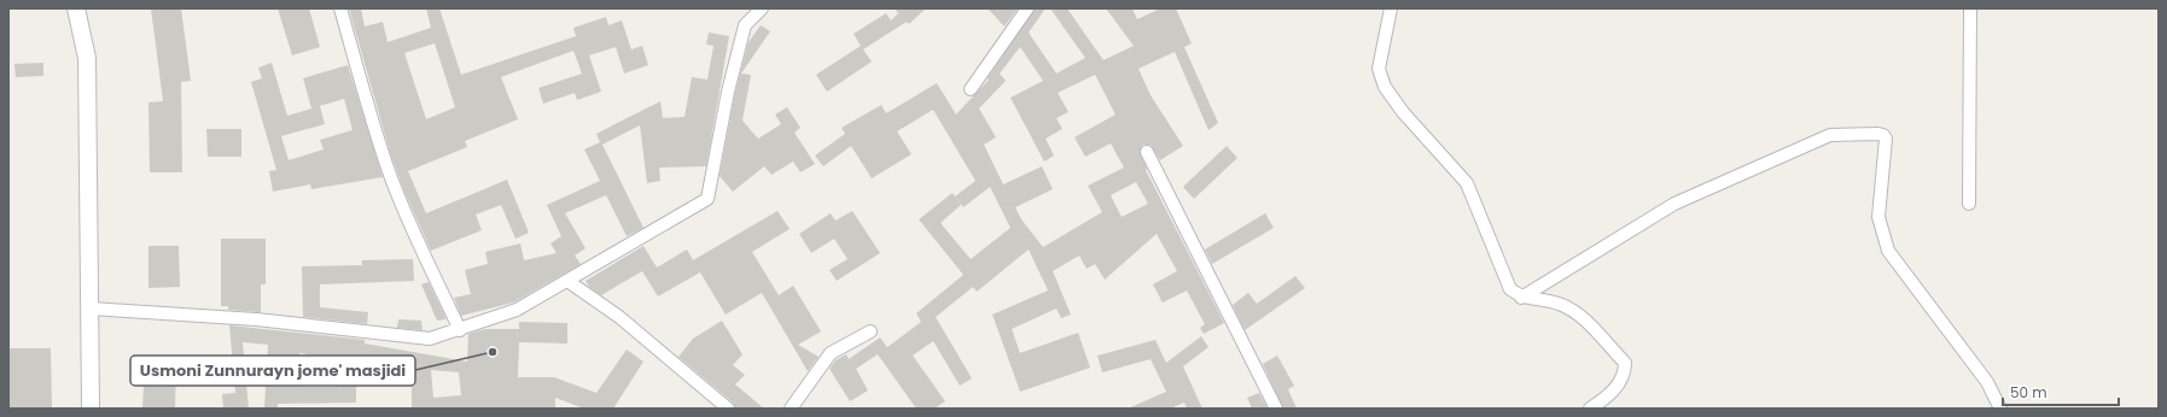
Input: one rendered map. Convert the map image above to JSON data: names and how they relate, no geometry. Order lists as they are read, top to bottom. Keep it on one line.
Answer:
{"places":["Usmoni Zunnurayn jome' masjidi"],"scale_bar":"50 m"}
